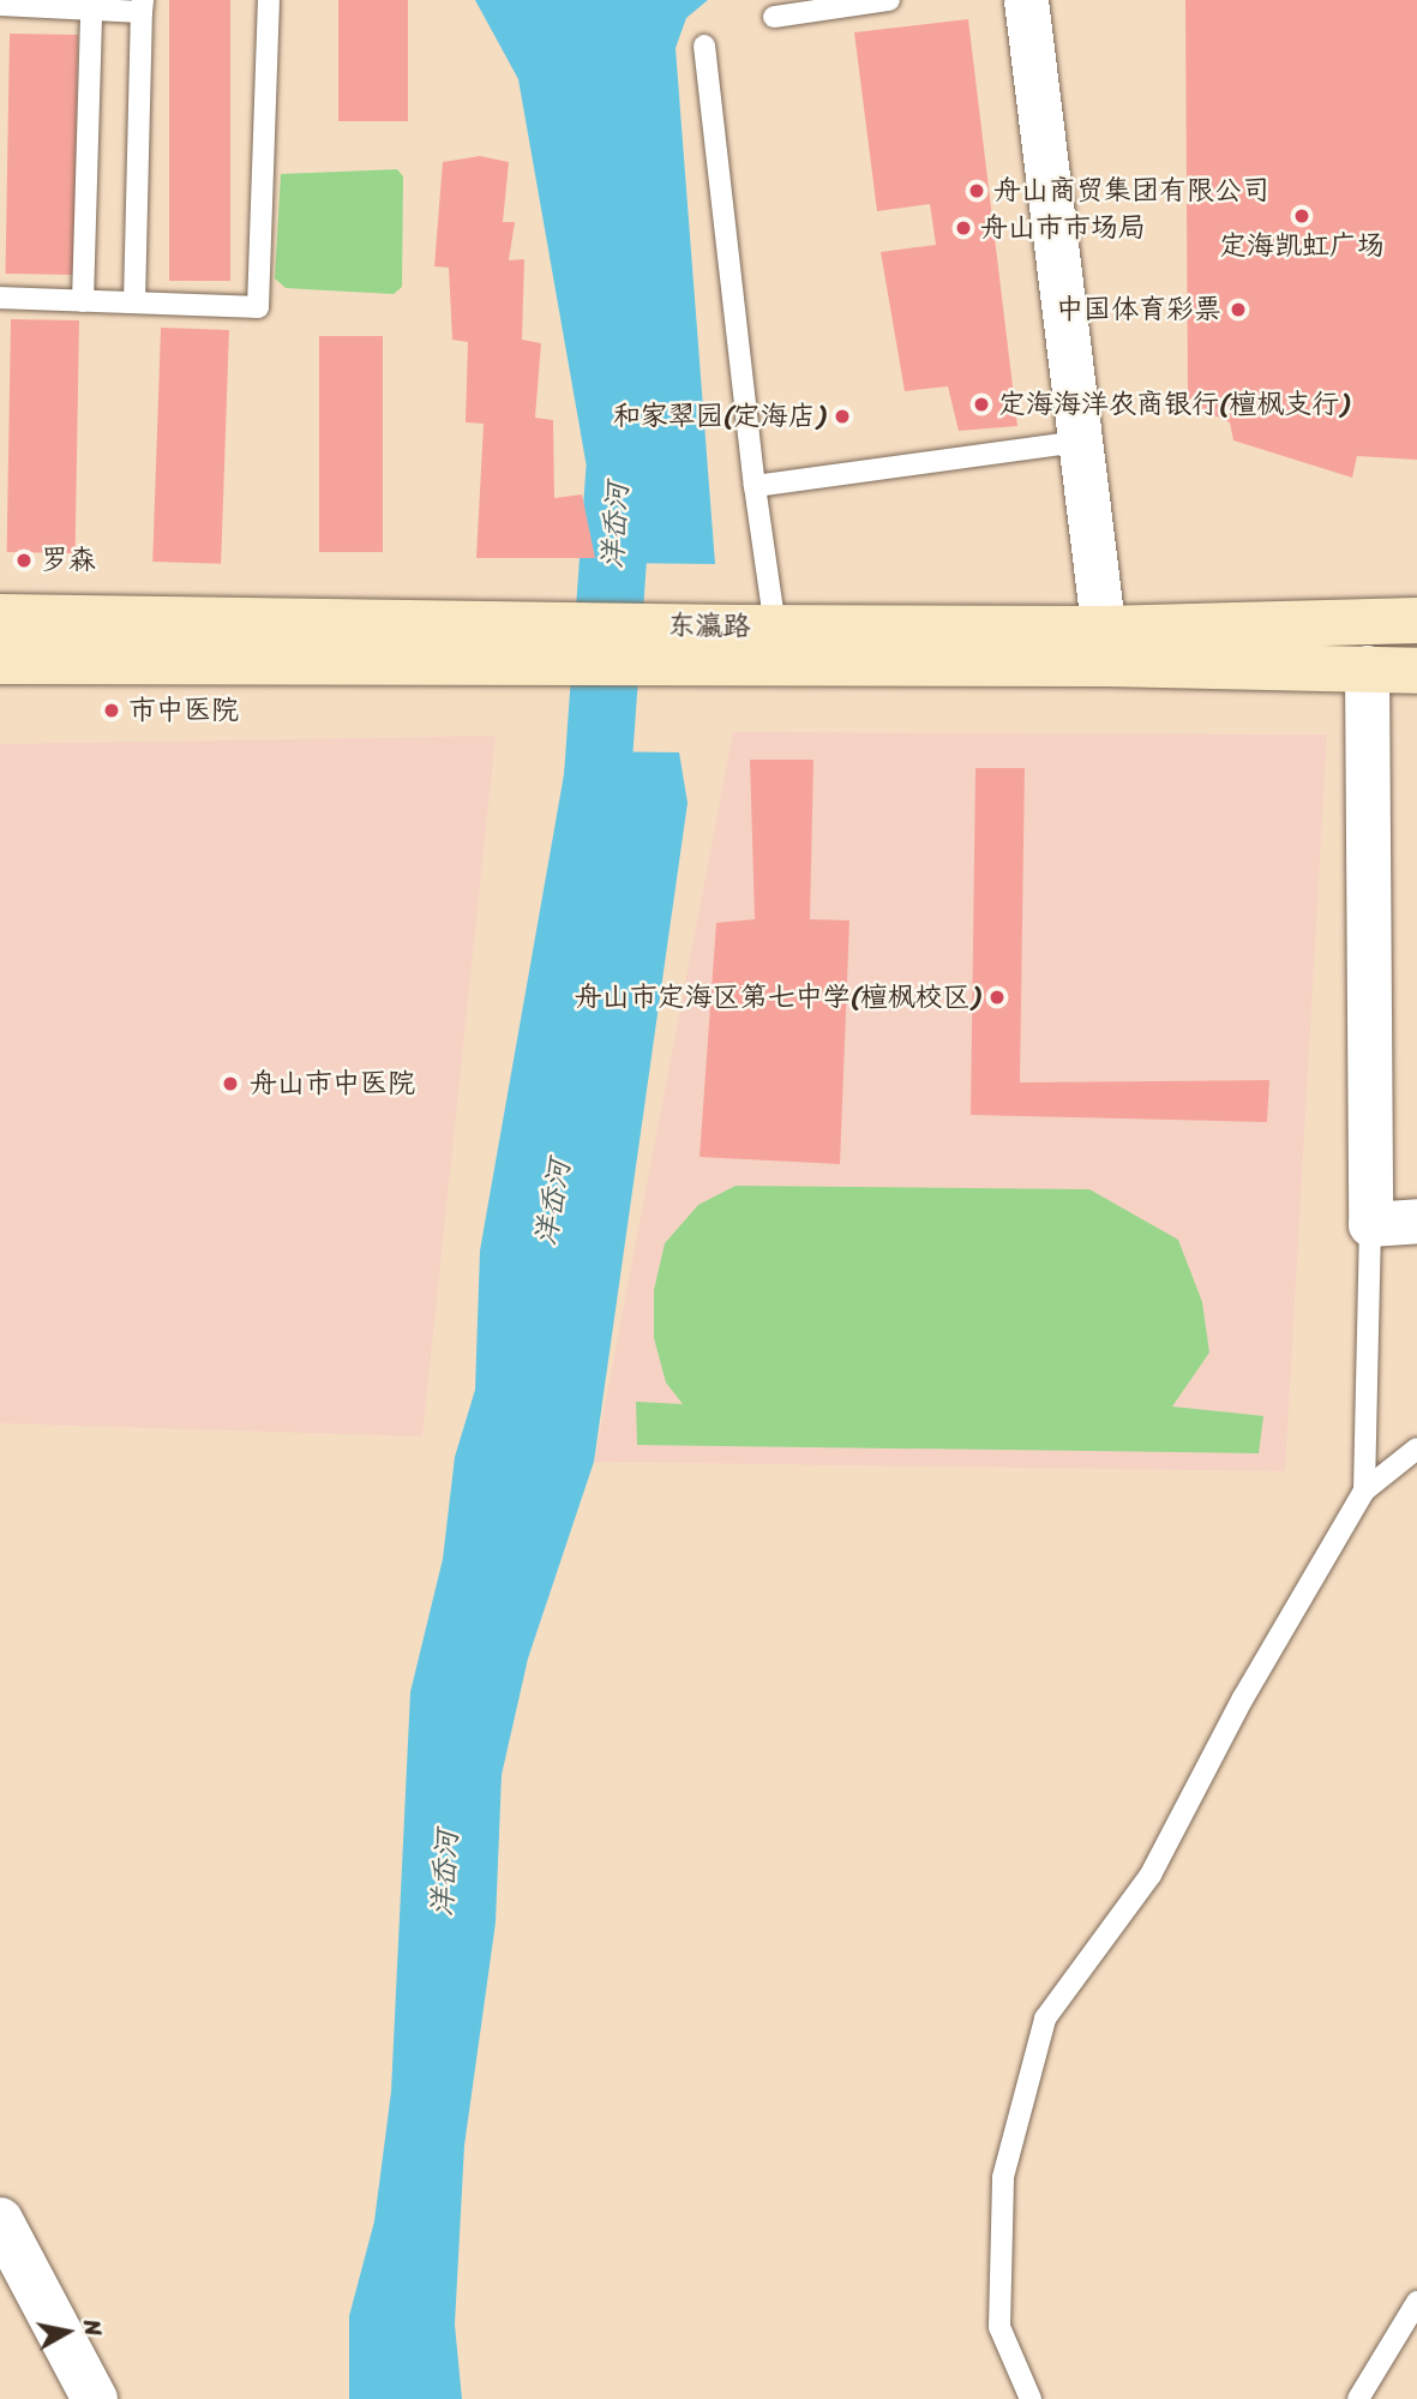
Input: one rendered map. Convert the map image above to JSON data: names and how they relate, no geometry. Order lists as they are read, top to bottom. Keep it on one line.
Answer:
{"streets":{"main road":["东瀛路"]},"water":["洋岙河"],"places":["舟山商贸集团有限公司","定海凯虹广场","舟山市市场局","中国体育彩票","定海海洋农商银行(檀枫支行)","和家翠园(定海店)","罗森","市中医院","舟山市定海区第七中学(檀枫校区)","舟山市中医院"],"north":"right"}
